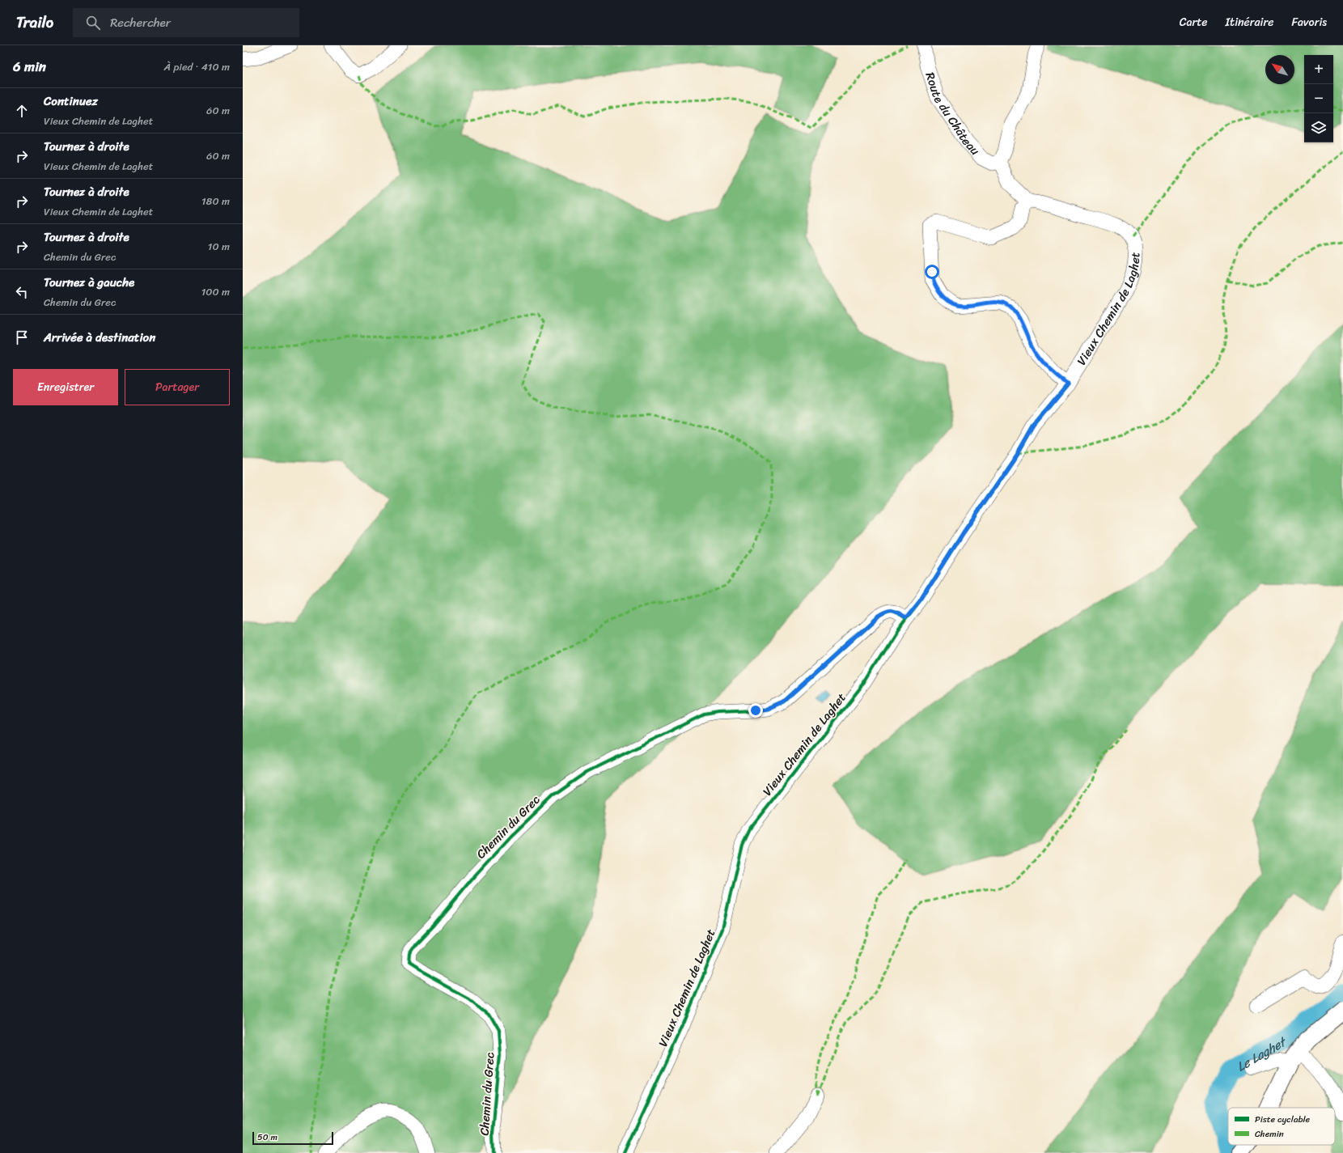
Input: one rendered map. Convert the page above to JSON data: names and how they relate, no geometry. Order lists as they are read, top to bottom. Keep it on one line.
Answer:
{"streets":{"street":["Route du Château","Vieux Chemin de Laghet","Chemin du Grec"]},"crossings":[["Vieux Chemin de Laghet","Chemin du Grec"]],"water":["Le Laghet"],"legend":["Piste cyclable","Chemin"],"scale_bar":"50 m","north":"top left","page":{"header":"Trailo","search":"Rechercher","nav":["Carte","Itinéraire","Favoris"],"heading":["6 min","À pied · 410 m"],"map_buttons":["+","−"],"list":[["Continuez","Vieux Chemin de Laghet","60 m"],["Tournez à droite","Vieux Chemin de Laghet","60 m"],["Tournez à droite","Vieux Chemin de Laghet","180 m"],["Tournez à droite","Chemin du Grec","10 m"],["Tournez à gauche","Chemin du Grec","100 m"],"Arrivée à destination"],"buttons":["Enregistrer","Partager"],"scale":"50 m"}}
